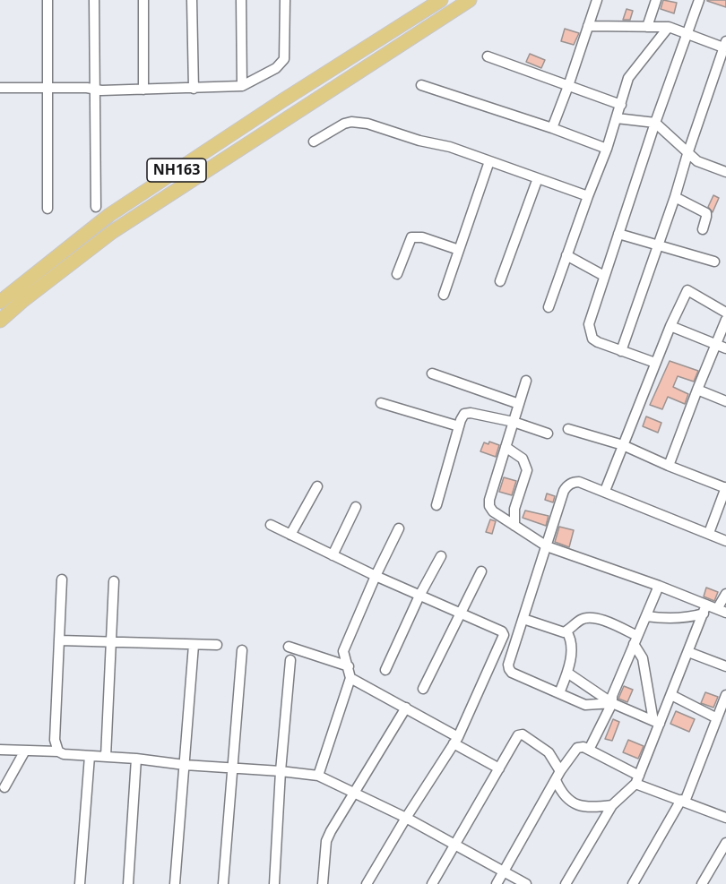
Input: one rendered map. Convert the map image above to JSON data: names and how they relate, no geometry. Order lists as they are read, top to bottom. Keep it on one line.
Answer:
{"streets":{"highway":["NH163"]}}
